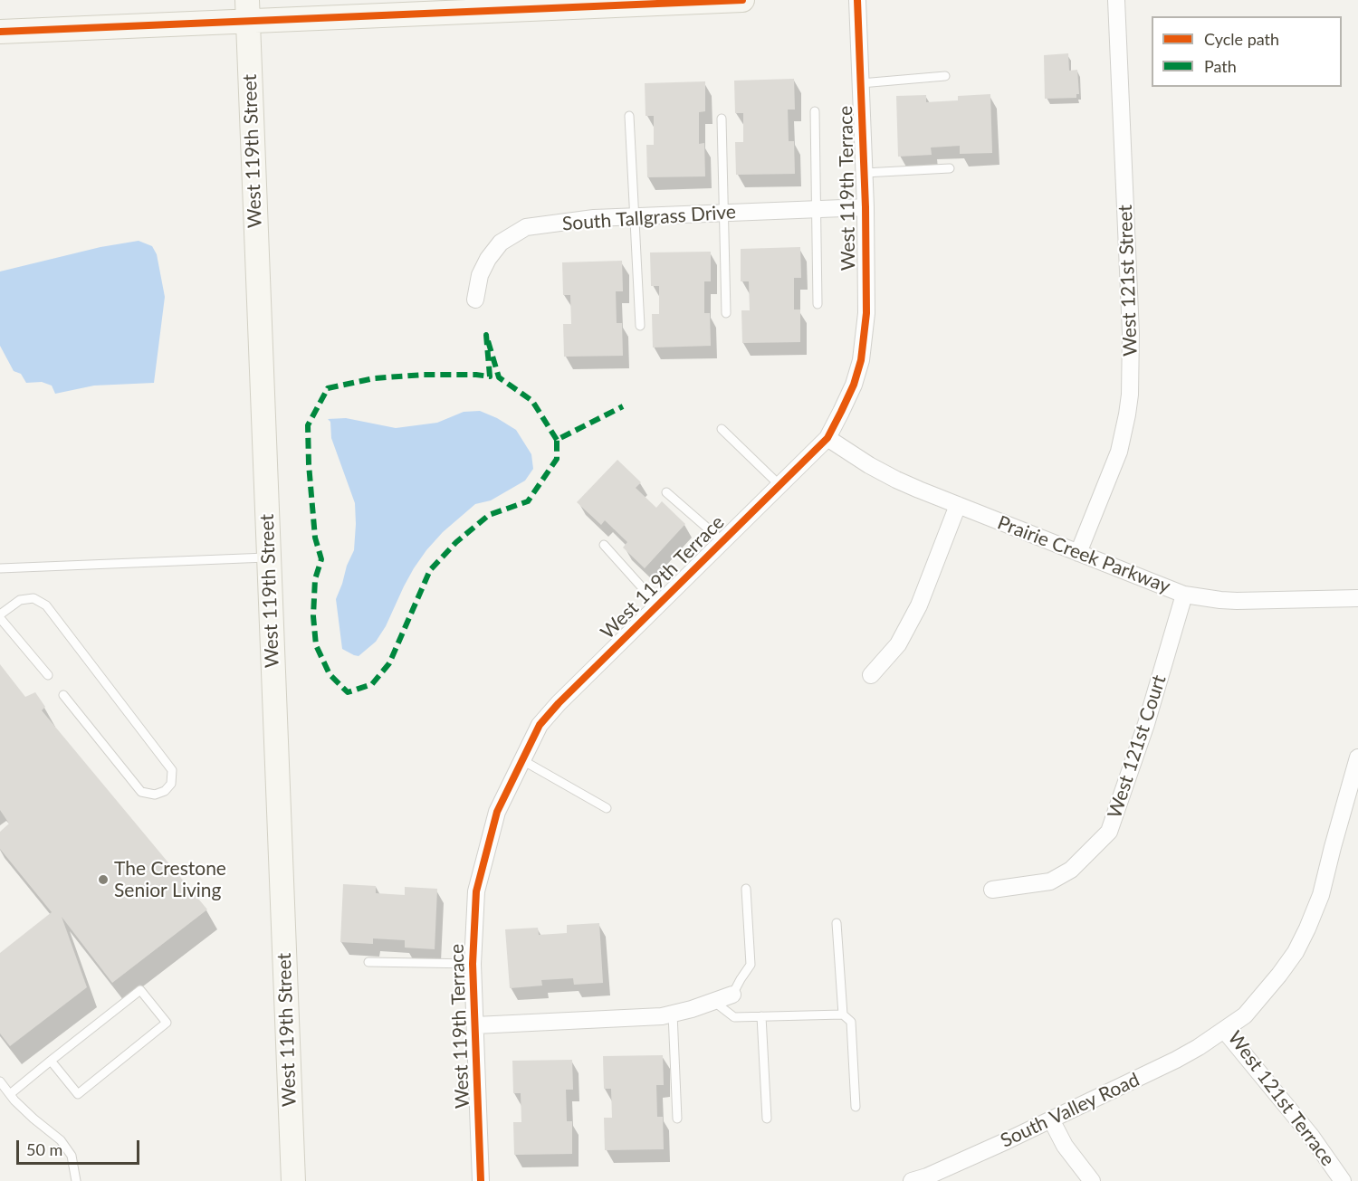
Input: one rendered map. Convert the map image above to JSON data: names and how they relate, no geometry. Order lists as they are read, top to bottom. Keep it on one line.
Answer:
{"streets":{"main road":["West 119th Street"],"street":["West 119th Terrace","South Tallgrass Drive","West 121st Street","Prairie Creek Parkway","West 121st Court","West 121st Terrace","South Valley Road"]},"crossings":[["West 119th Terrace","South Tallgrass Drive"],["West 119th Terrace","Prairie Creek Parkway"],["West 121st Street","Prairie Creek Parkway"],["Prairie Creek Parkway","West 121st Court"],["West 121st Terrace","South Valley Road"]],"places":["The Crestone Senior Living"],"legend":["Cycle path","Path"],"scale_bar":"50 m"}
